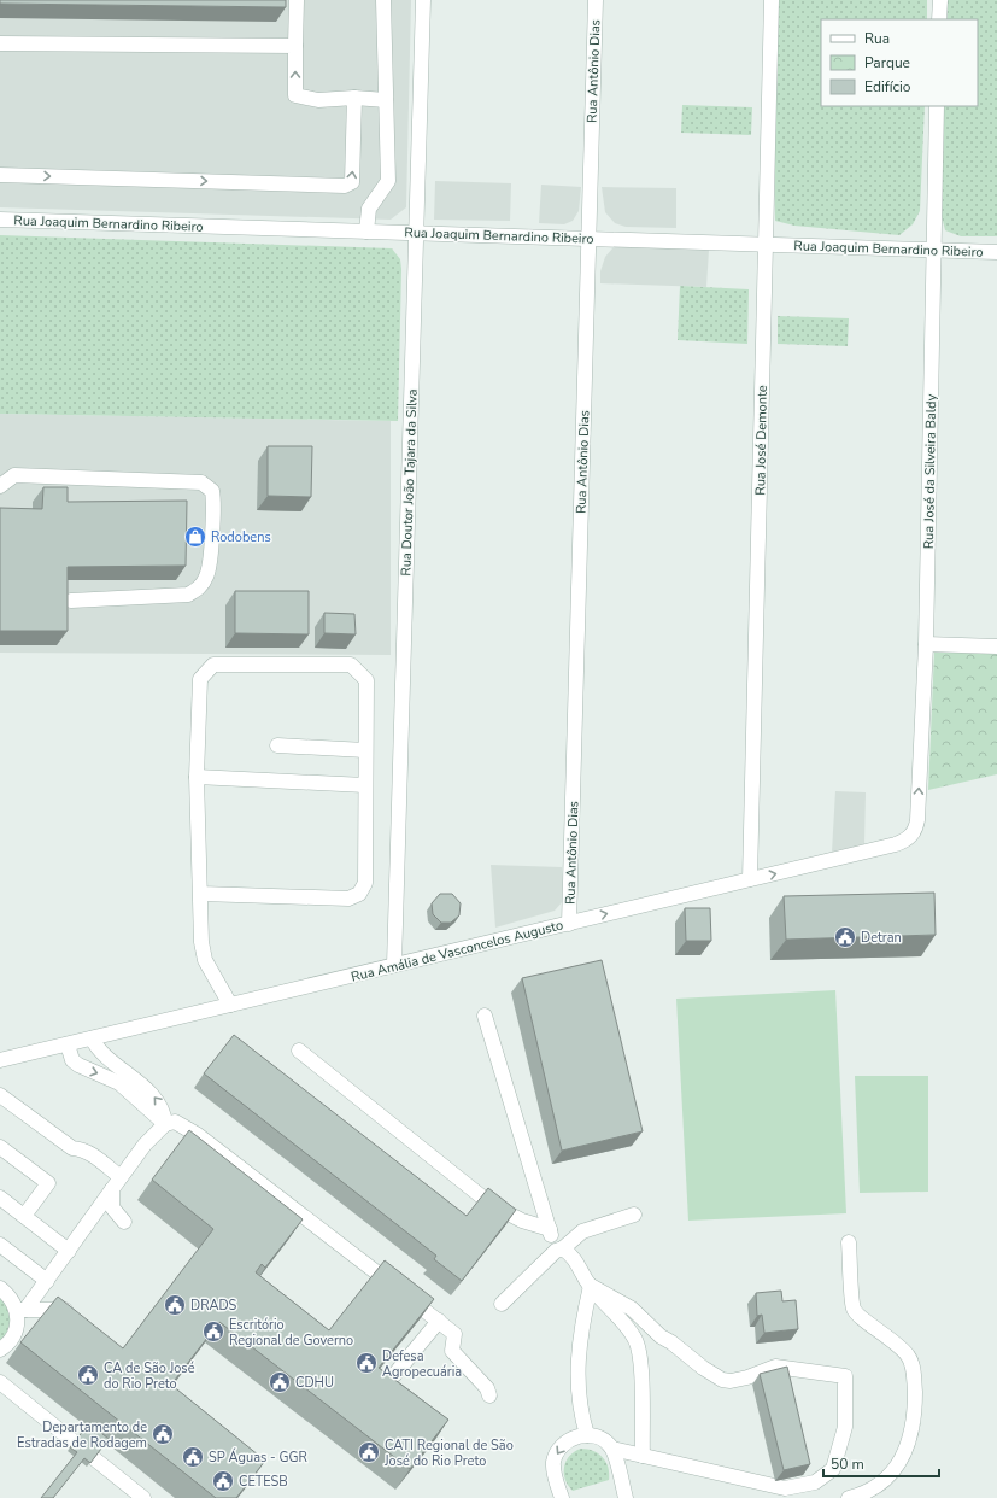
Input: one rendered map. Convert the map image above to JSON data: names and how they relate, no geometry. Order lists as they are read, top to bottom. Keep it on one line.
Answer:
{"streets":{"street":["Rua Antônio Dias","Rua Joaquim Bernardino Ribeiro","Rua José Demonte","Rua José da Silveira Baldy","Rua Doutor João Tajara da Silva","Rua Amália de Vasconcelos Augusto"]},"crossings":[["Rua Antônio Dias","Rua Joaquim Bernardino Ribeiro"],["Rua Antônio Dias","Rua Amália de Vasconcelos Augusto"],["Rua Joaquim Bernardino Ribeiro","Rua José Demonte"],["Rua Joaquim Bernardino Ribeiro","Rua José da Silveira Baldy"],["Rua Joaquim Bernardino Ribeiro","Rua Doutor João Tajara da Silva"],["Rua José Demonte","Rua Amália de Vasconcelos Augusto"],["Rua José da Silveira Baldy","Rua Amália de Vasconcelos Augusto"],["Rua Doutor João Tajara da Silva","Rua Amália de Vasconcelos Augusto"]],"one_way":["Rua Amália de Vasconcelos Augusto"],"places":{"shop":["Rodobens"],"public building":["Detran","DRADS","Escritório Regional de Governo","Defesa Agropecuária","CA de São José do Rio Preto","CDHU","Departamento de Estradas de Rodagem","CATI Regional de São José do Rio Preto","SP Águas - GGR","CETESB"]},"legend":["Rua","Parque","Edifício"],"scale_bar":"50 m"}
